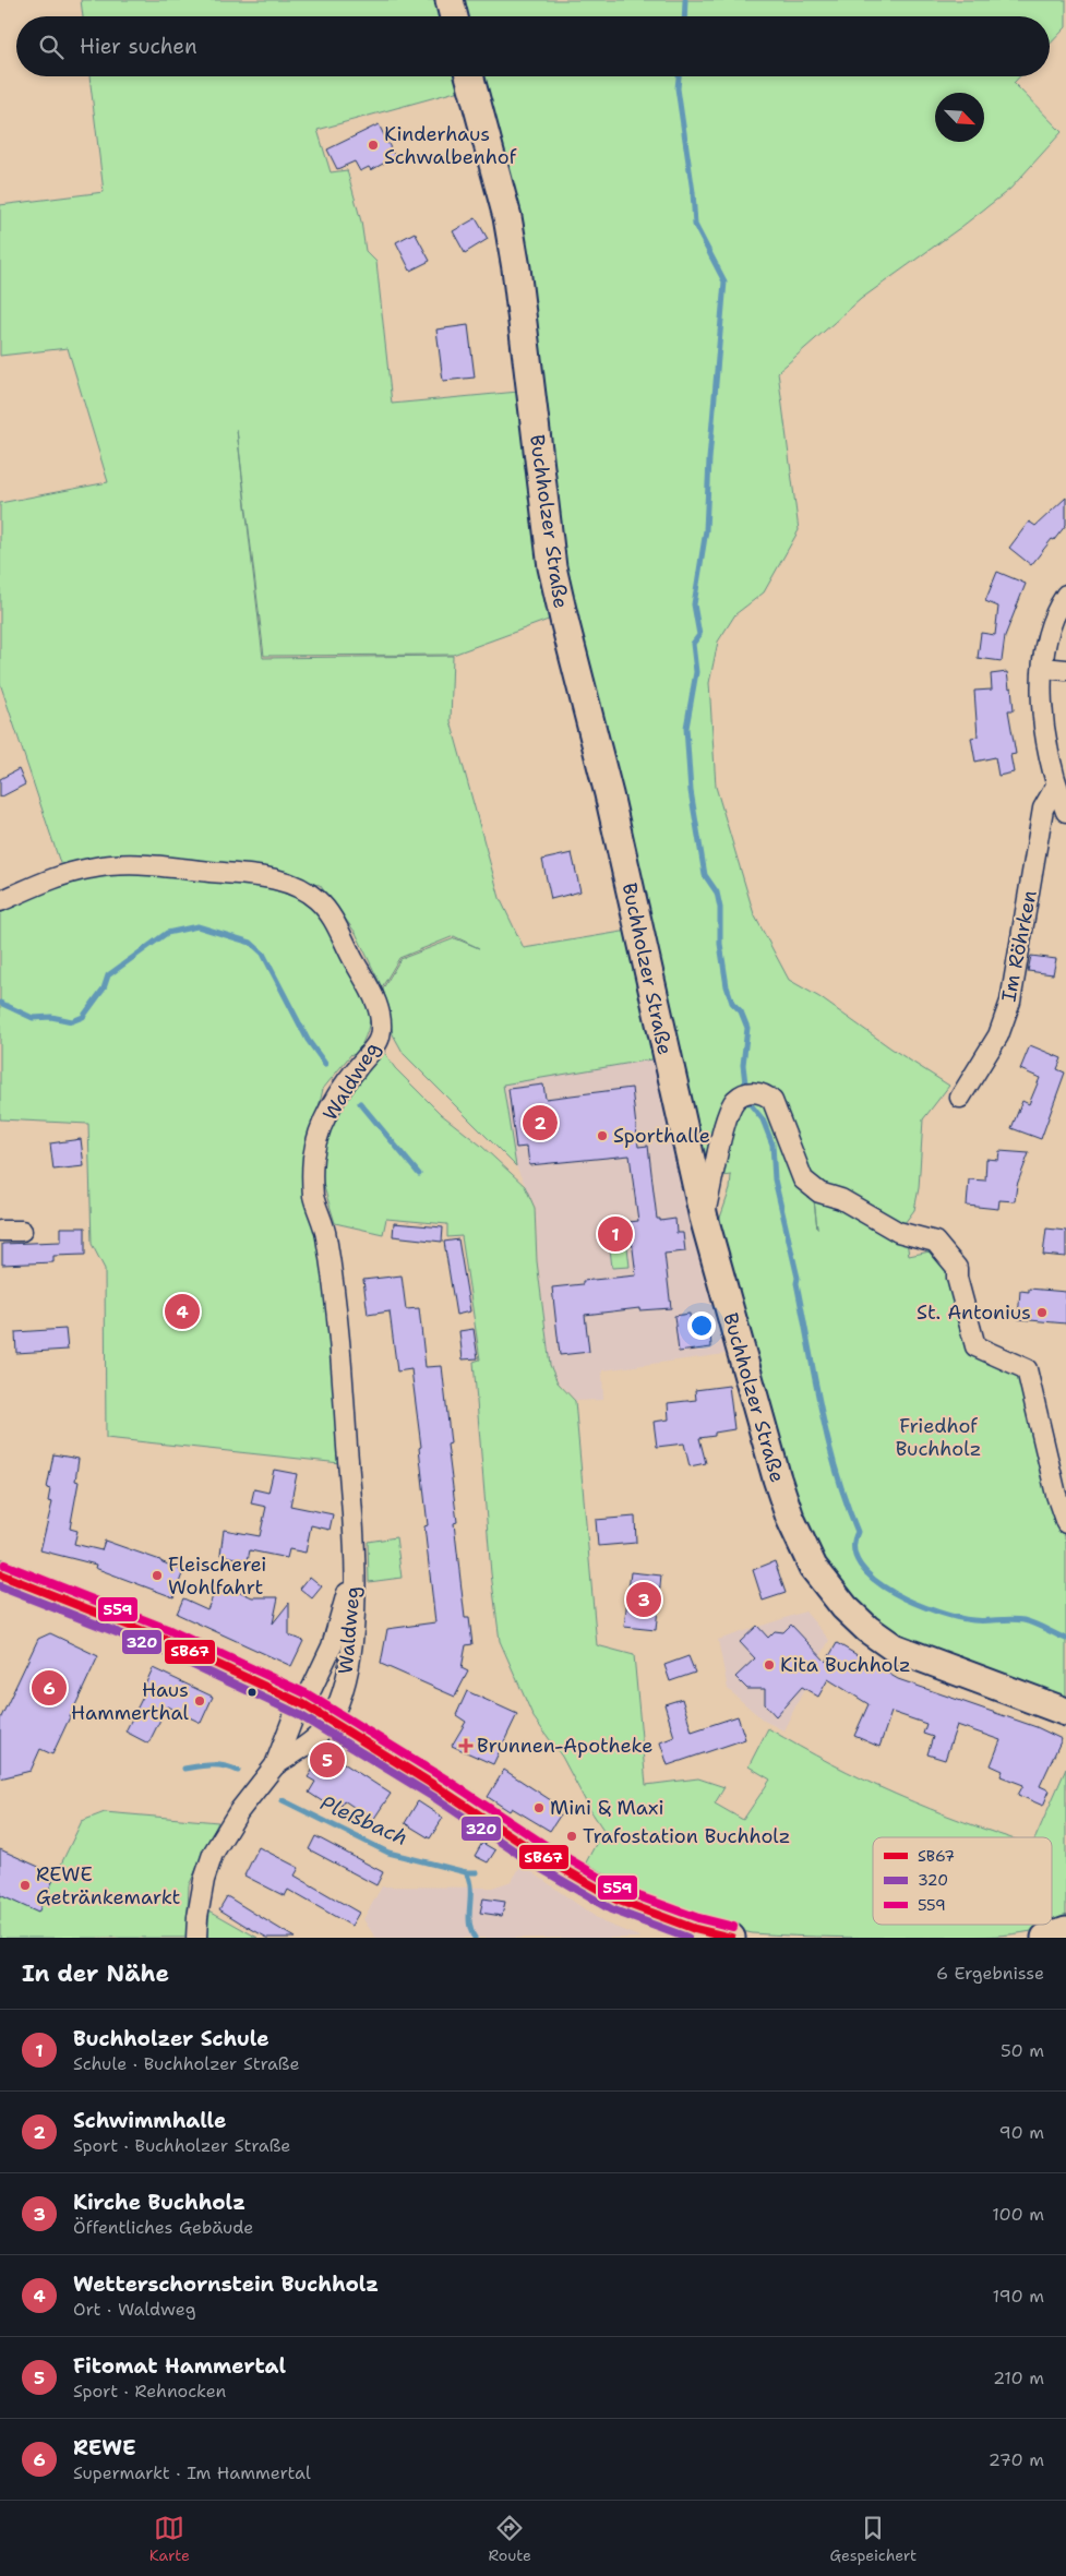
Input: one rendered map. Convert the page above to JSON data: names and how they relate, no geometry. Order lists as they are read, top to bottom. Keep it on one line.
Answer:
{"streets":{"street":["Buchholzer Straße","Im Röhrken","Waldweg"]},"water":["Pleßbach"],"parks":["Friedhof Buchholz"],"places":{"other":["Kinderhaus Schwalbenhof","Sporthalle","St. Antonius","Fleischerei Wohlfahrt","Kita Buchholz","Haus Hammerthal","Mini & Maxi","Trafostation Buchholz","REWE Getränkemarkt"],"health":["Brunnen-Apotheke"]},"lines":["transit line 559","transit line SB67","transit line 320"],"legend":["SB67","320","559"],"north":"bottom right","page":{"search":"Hier suchen","pins":["2","1","4","3","6","5"],"heading":["In der Nähe","6 Ergebnisse"],"list":[{"mark":"1","name":"Buchholzer Schule","note":"Schule · Buchholzer Straße","value":"50 m"},{"mark":"2","name":"Schwimmhalle","note":"Sport · Buchholzer Straße","value":"90 m"},{"mark":"3","name":"Kirche Buchholz","note":"Öffentliches Gebäude","value":"100 m"},{"mark":"4","name":"Wetterschornstein Buchholz","note":"Ort · Waldweg","value":"190 m"},{"mark":"5","name":"Fitomat Hammertal","note":"Sport · Rehnocken","value":"210 m"},{"mark":"6","name":"REWE","note":"Supermarkt · Im Hammertal","value":"270 m"}],"nav":["Karte","Route","Gespeichert"]}}
